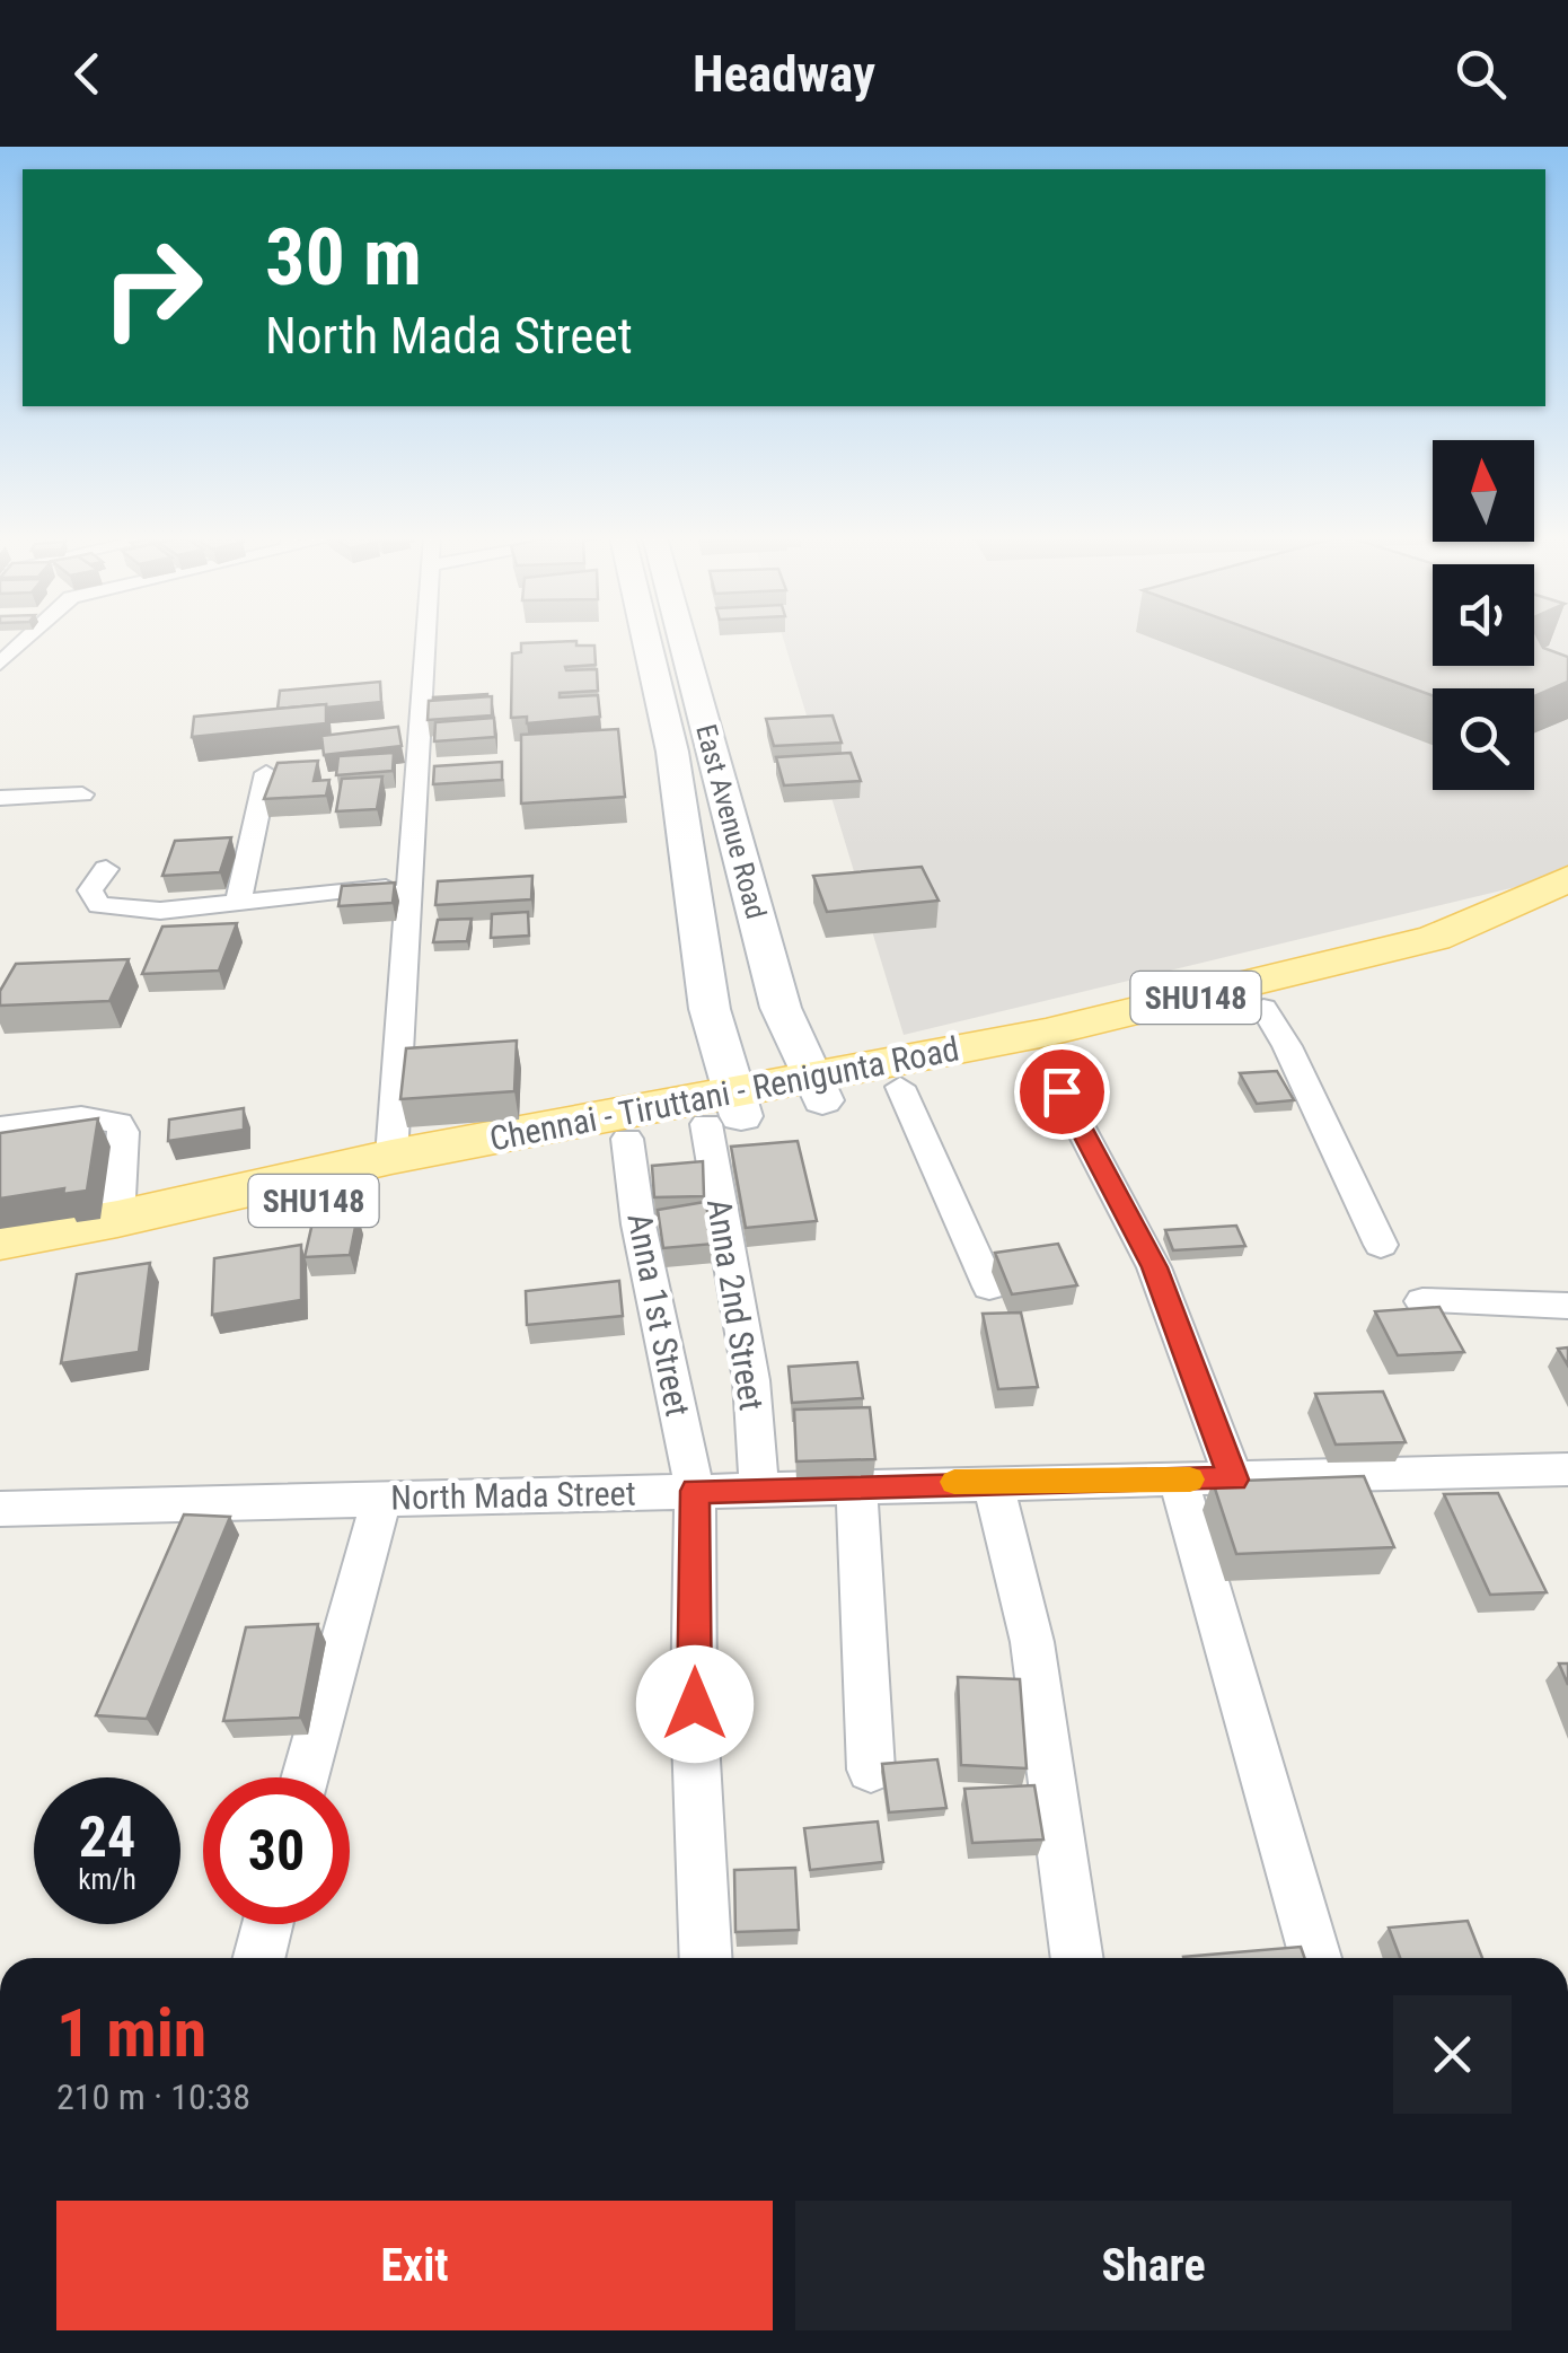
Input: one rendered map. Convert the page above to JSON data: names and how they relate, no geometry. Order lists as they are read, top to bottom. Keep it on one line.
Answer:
{"streets":{"main road":["East Avenue Road","SHU148","Chennai - Tiruttani - Renigunta Road"],"street":["Anna 2nd Street","Anna 1st Street","North Mada Street"]},"crossings":[["East Avenue Road","Chennai - Tiruttani - Renigunta Road"],["East Avenue Road","Anna 2nd Street"],["Chennai - Tiruttani - Renigunta Road","Anna 2nd Street"],["Chennai - Tiruttani - Renigunta Road","Anna 1st Street"],["Anna 2nd Street","North Mada Street"],["Anna 1st Street","North Mada Street"]],"north":"top","page":{"header":"Headway","turn":["30 m","North Mada Street"],"speed":"24 km/h","limit":"30","heading":["1 min","210 m · 10:38"],"buttons":["Exit","Share"]}}
